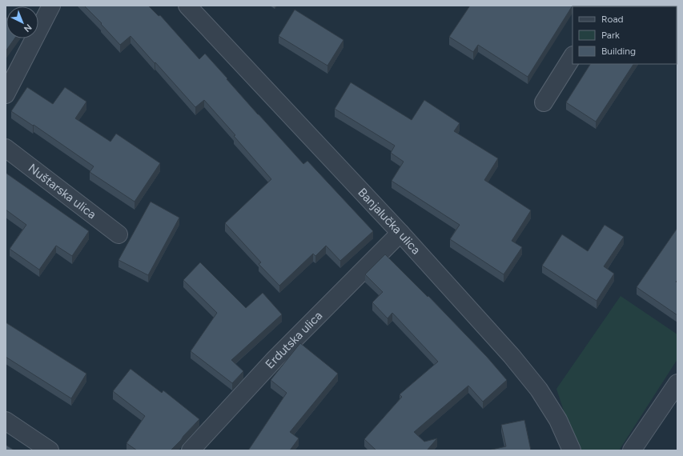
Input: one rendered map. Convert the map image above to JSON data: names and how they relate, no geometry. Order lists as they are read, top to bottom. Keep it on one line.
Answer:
{"streets":{"street":["Nuštarska ulica","Banjalučka ulica","Erdutska ulica"]},"crossings":[["Banjalučka ulica","Erdutska ulica"]],"legend":["Road","Park","Building"],"north":"bottom right"}
